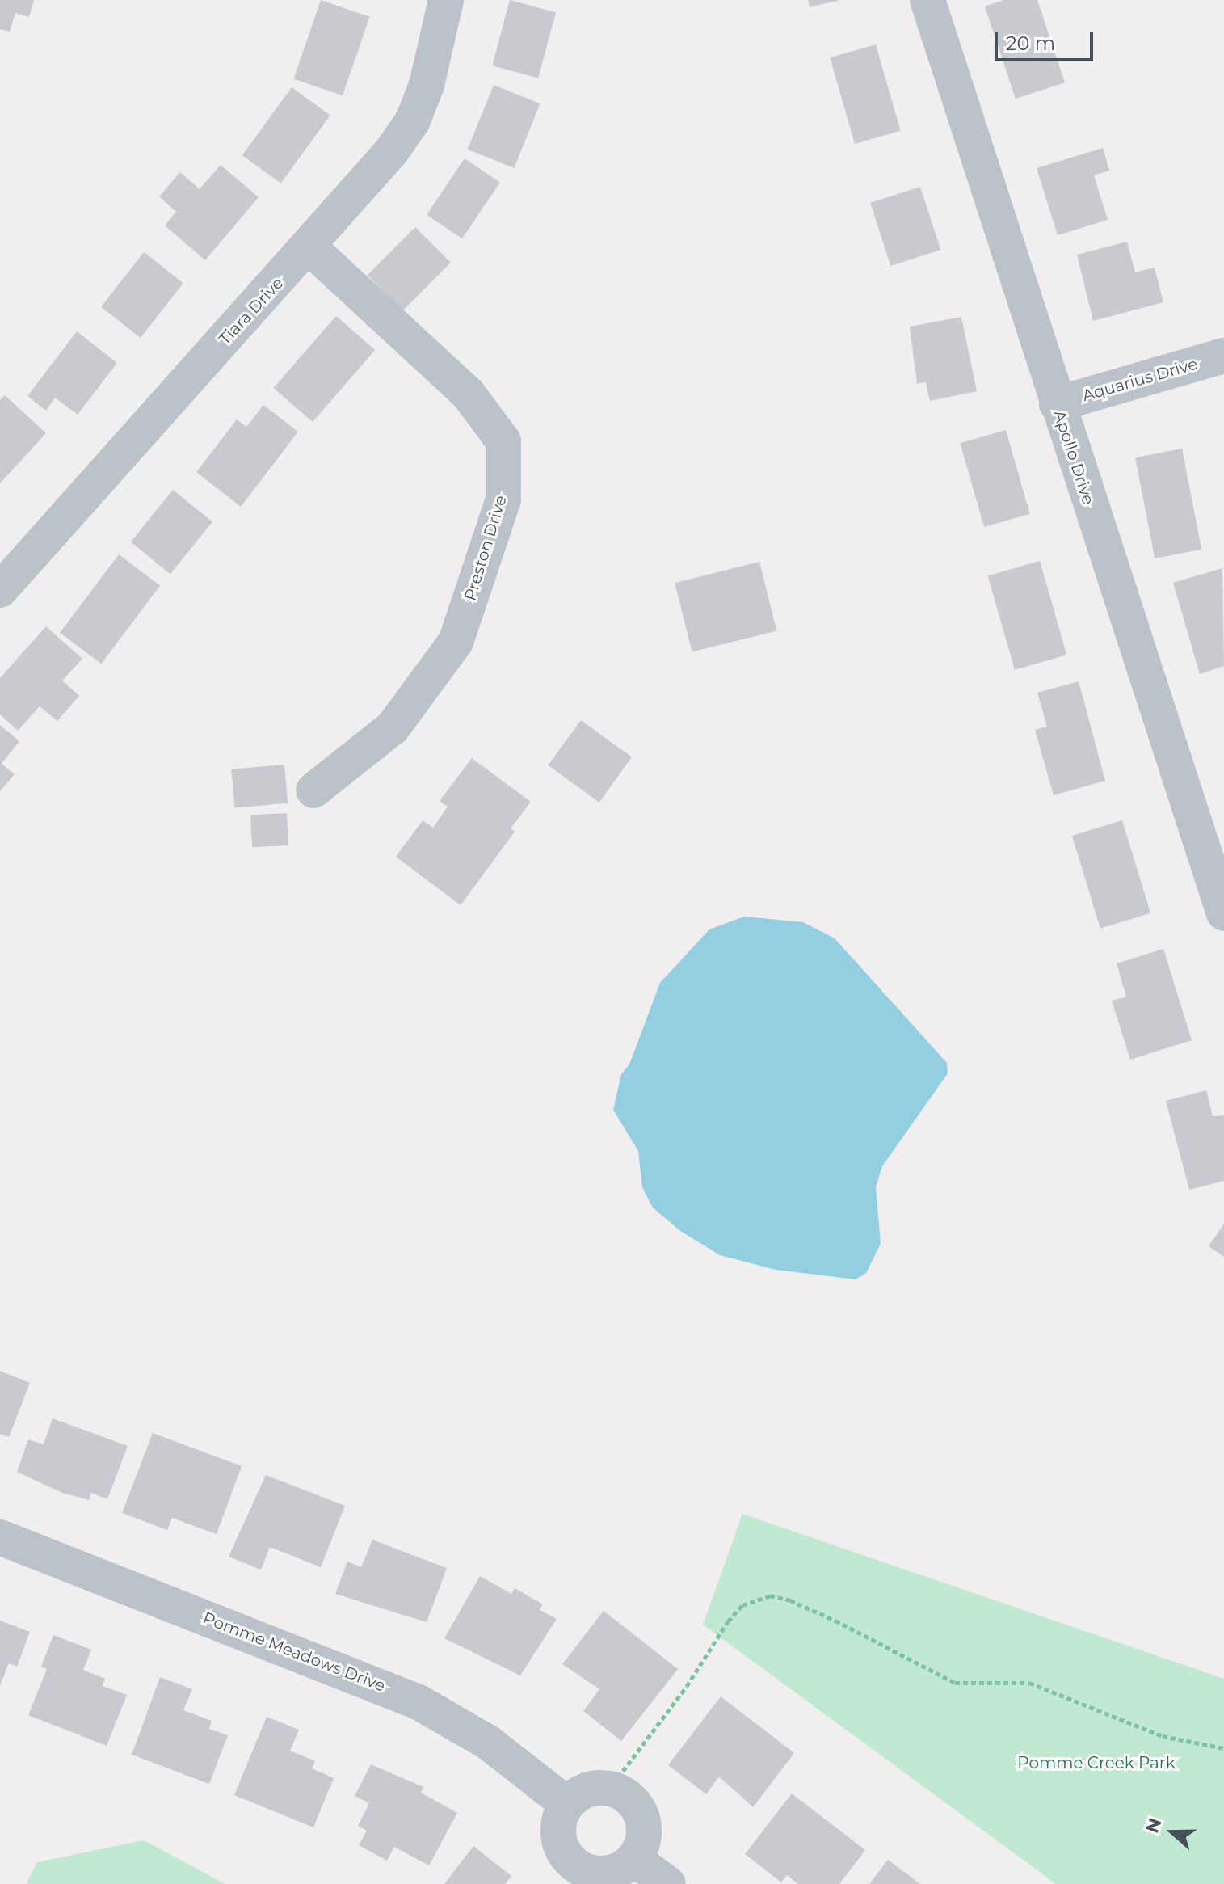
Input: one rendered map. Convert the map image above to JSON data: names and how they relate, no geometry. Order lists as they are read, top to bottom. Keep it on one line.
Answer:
{"streets":{"street":["Tiara Drive","Aquarius Drive","Apollo Drive","Preston Drive","Pomme Meadows Drive"]},"crossings":[["Tiara Drive","Preston Drive"],["Aquarius Drive","Apollo Drive"]],"parks":["Pomme Creek Park"],"scale_bar":"20 m","north":"left"}
